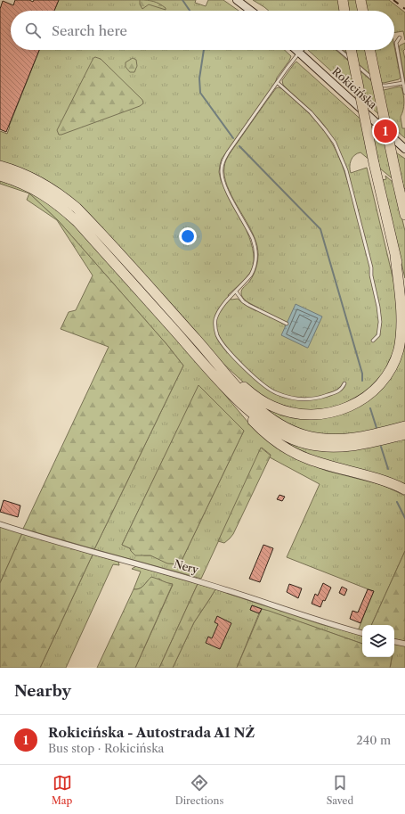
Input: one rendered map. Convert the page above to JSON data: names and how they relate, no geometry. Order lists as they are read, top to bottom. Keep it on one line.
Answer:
{"streets":{"main road":["Rokicińska"],"street":["Nery"]},"page":{"search":"Search here","pins":"1","heading":"Nearby","list":[{"mark":"1","name":"Rokicińska - Autostrada A1 NŻ","note":"Bus stop · Rokicińska","value":"240 m"}],"nav":["Map","Directions","Saved"]}}
